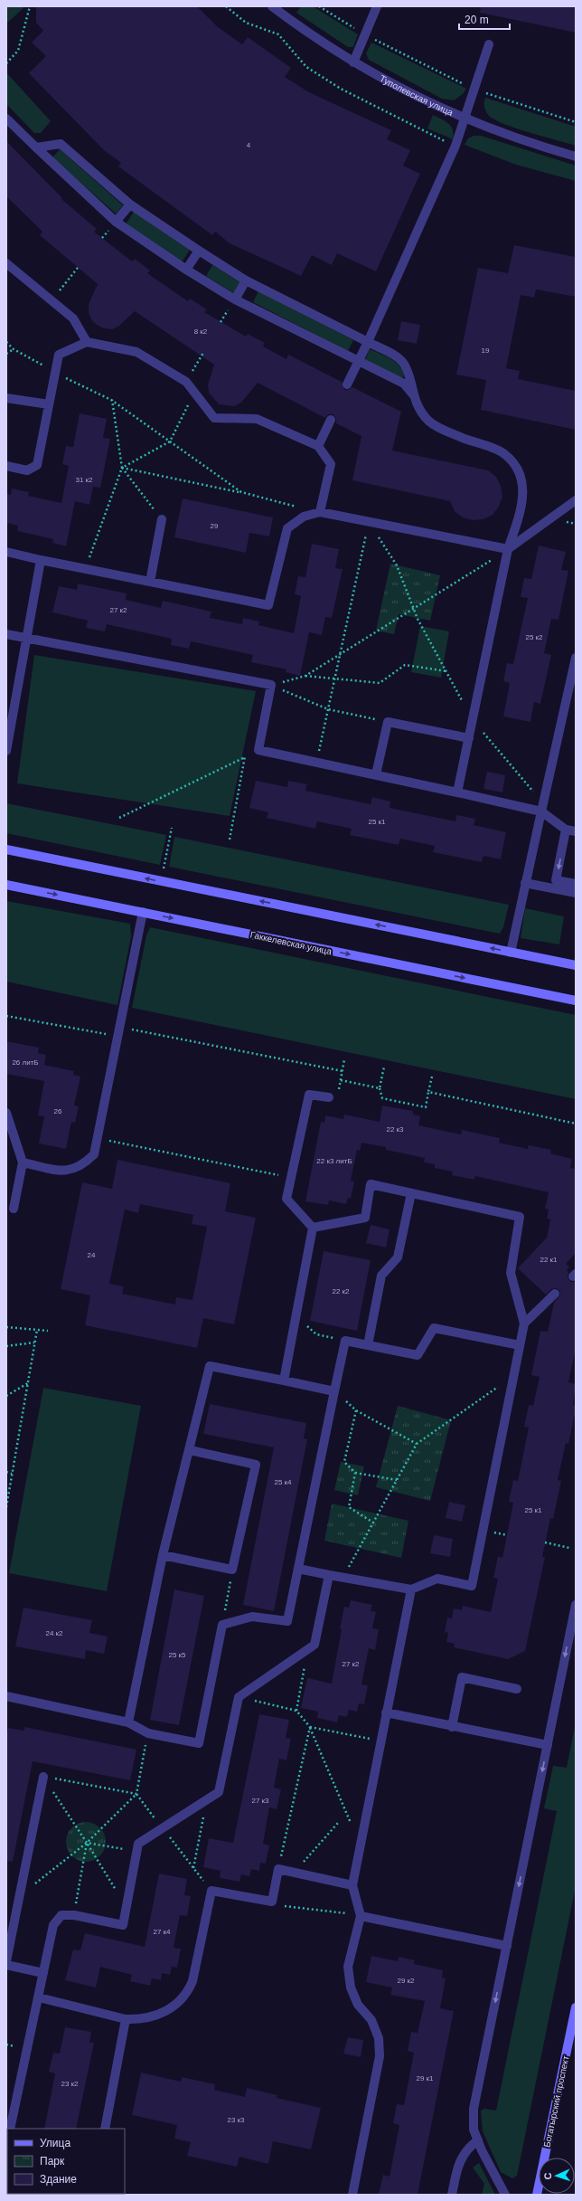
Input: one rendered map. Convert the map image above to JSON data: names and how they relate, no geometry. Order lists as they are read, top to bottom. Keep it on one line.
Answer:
{"streets":{"main road":["Гаккелевская улица","Богатырский проспект"],"street":["Туполевская улица"]},"house_numbers":["4","8 к2","19","31 к2","29","27 к2","25 к2","25 к1","26 литБ","26","22 к3","22 к3 литБ","24","22 к1","22 к2","25 к4","25 к1","24 к2","25 к5","27 к2","27 к3","27 к4","29 к2","29 к1","23 к2","23 к3"],"legend":["Улица","Парк","Здание"],"scale_bar":"20 m","north":"left"}
